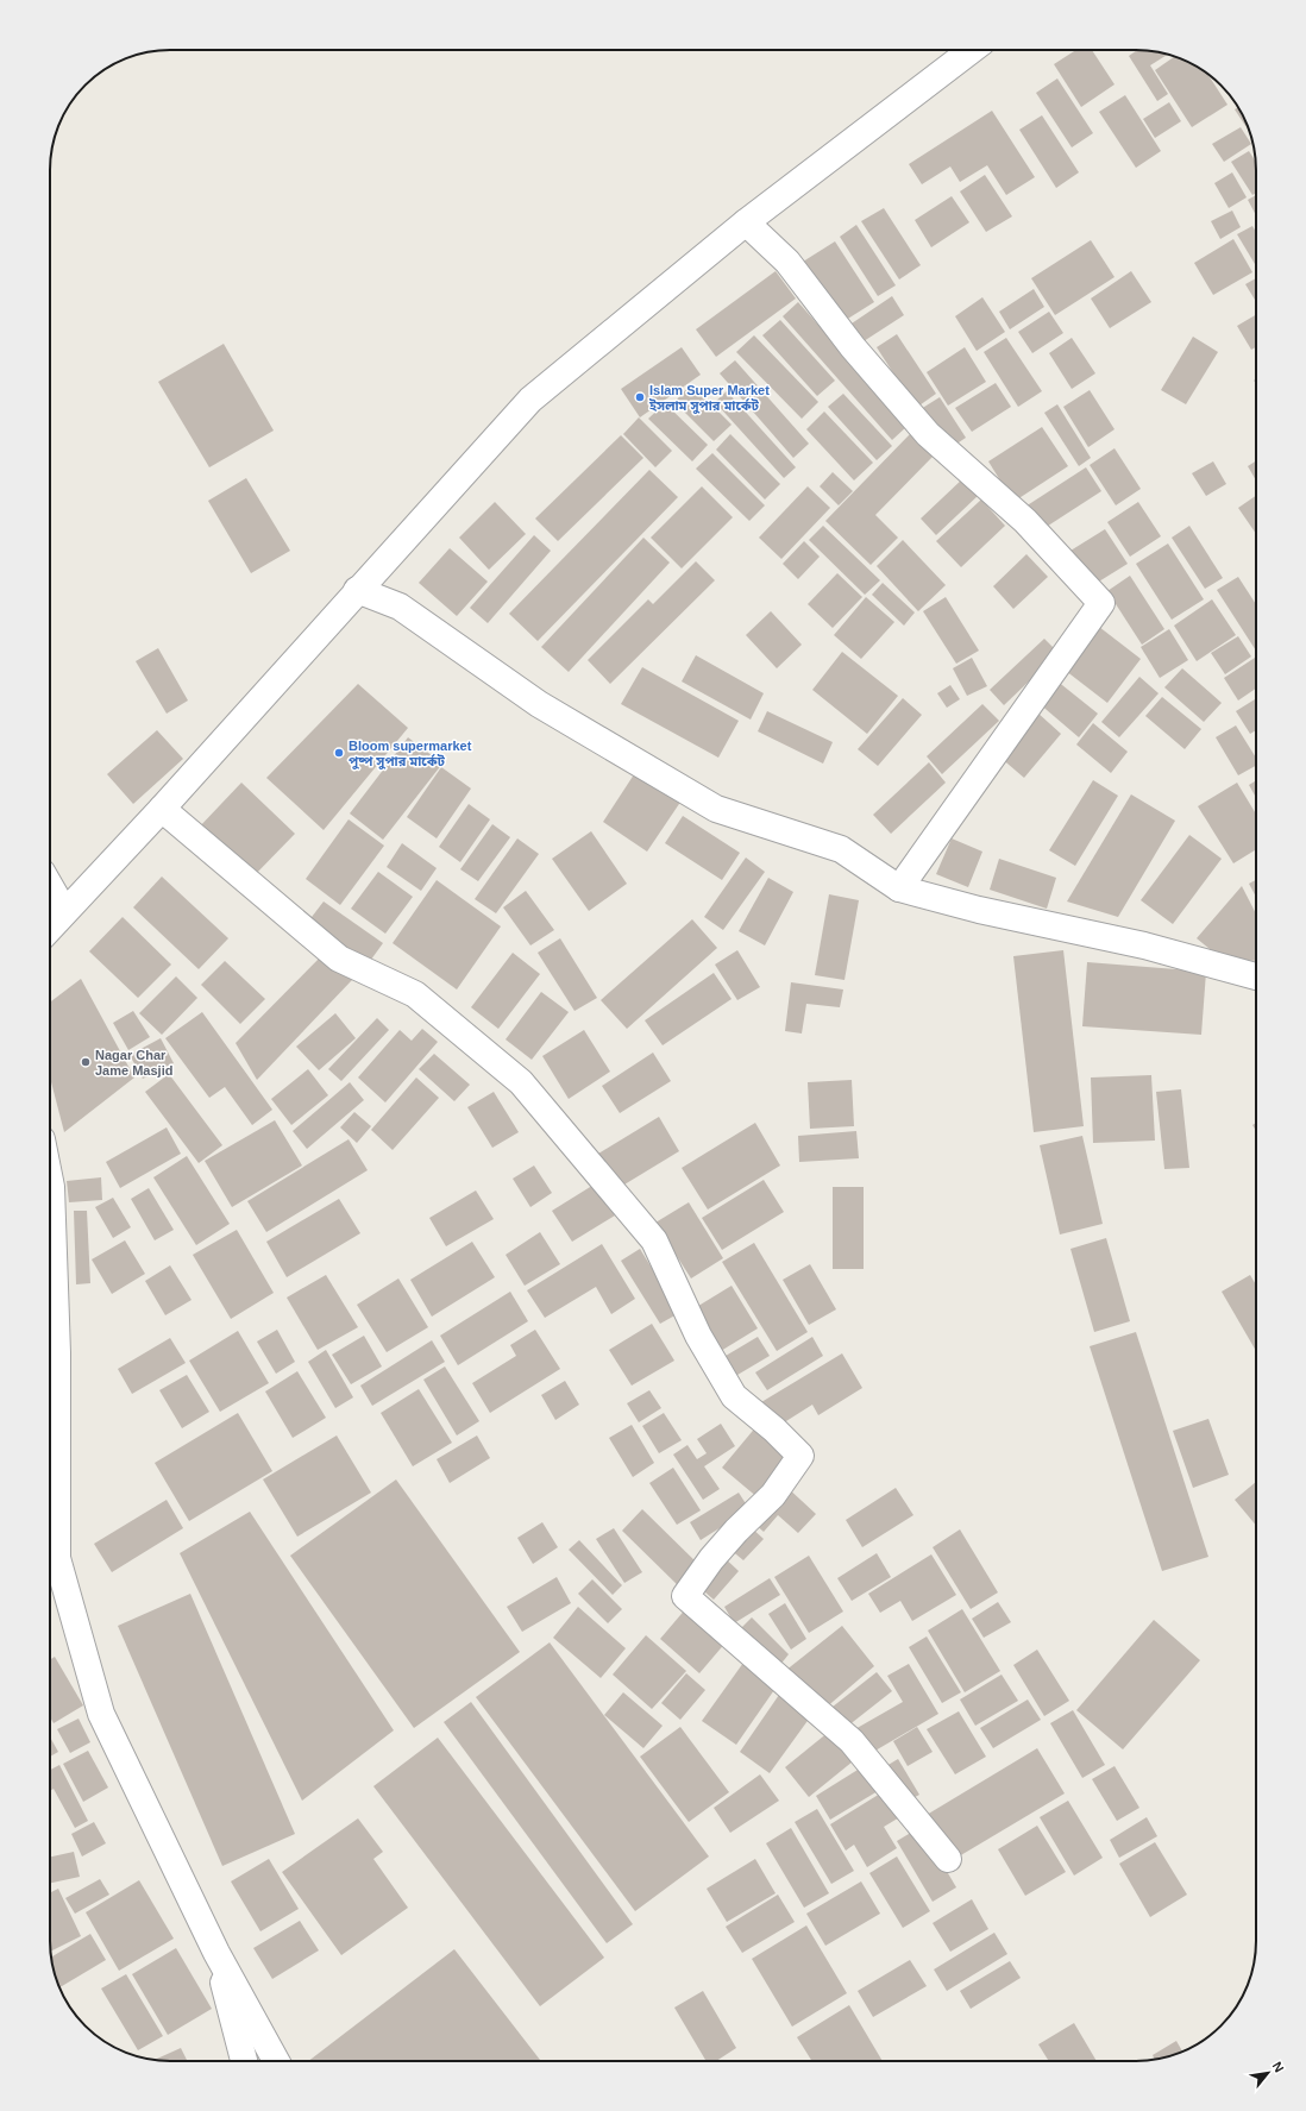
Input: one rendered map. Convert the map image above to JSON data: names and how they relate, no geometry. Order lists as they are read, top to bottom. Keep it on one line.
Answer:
{"places":["Islam Super Market ইসলাম সুপার মার্কেট","Bloom supermarket পুষ্প সুপার মার্কেট","Nagar Char Jame Masjid"],"north":"top right"}
